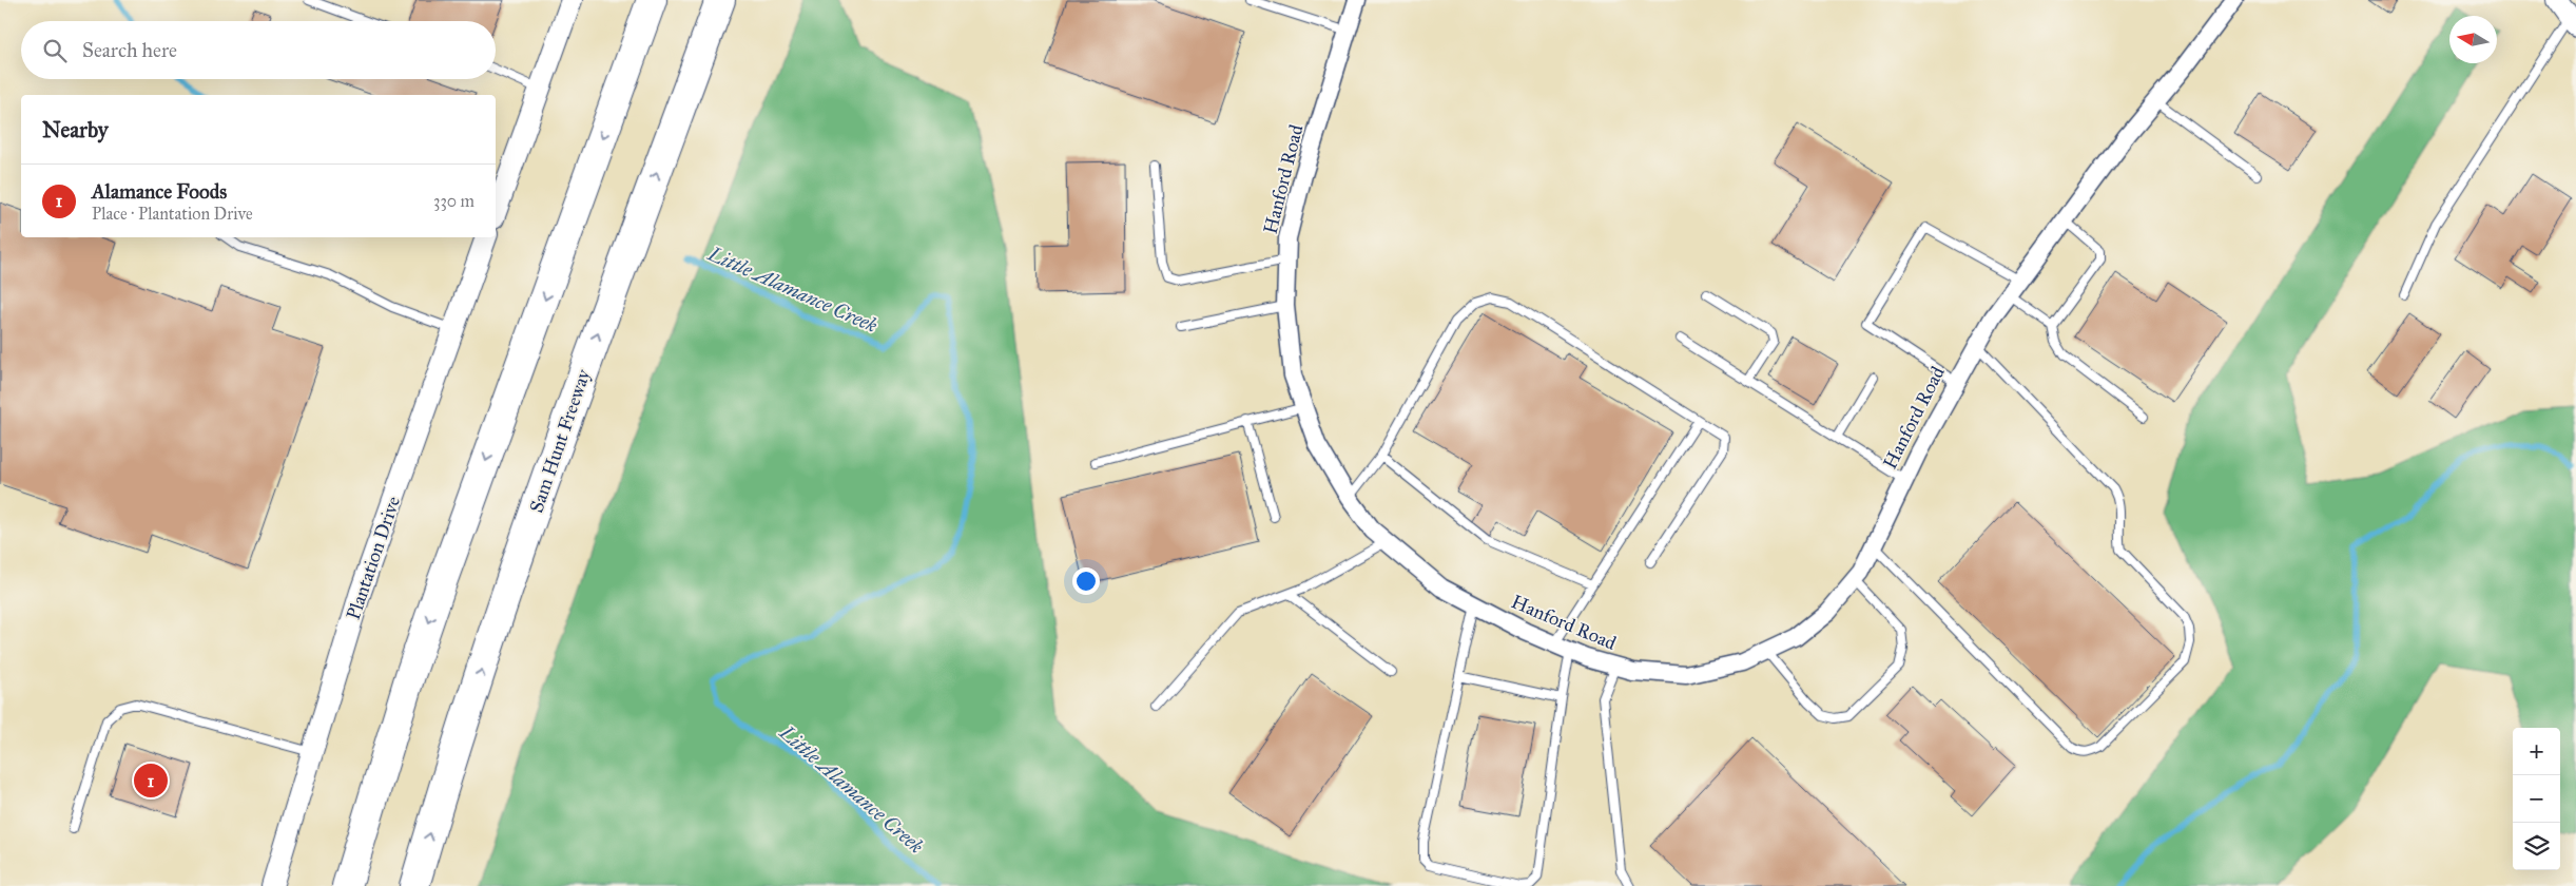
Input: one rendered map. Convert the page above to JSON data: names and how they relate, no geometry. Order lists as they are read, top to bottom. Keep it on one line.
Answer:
{"streets":{"highway":["Sam Hunt Freeway"],"street":["Hanford Road","Plantation Drive"]},"water":["Little Alamance Creek"],"north":"left","page":{"search":"Search here","heading":"Nearby","list":[{"mark":"1","name":"Alamance Foods","note":"Place · Plantation Drive","value":"330 m"}],"map_buttons":["+","−"],"pins":"1"}}
